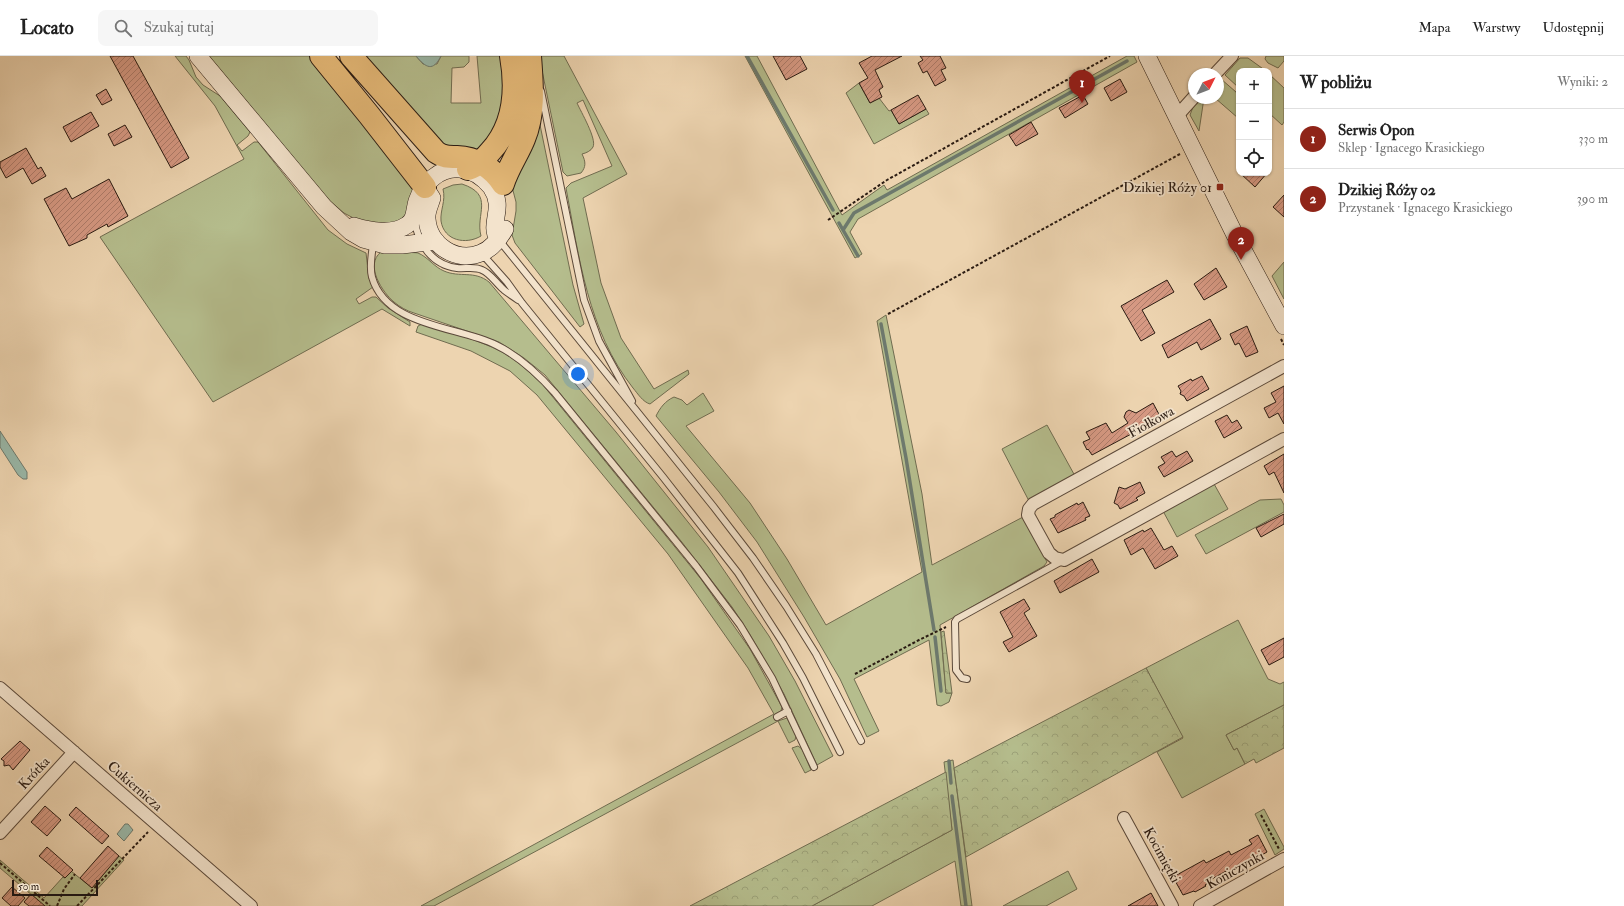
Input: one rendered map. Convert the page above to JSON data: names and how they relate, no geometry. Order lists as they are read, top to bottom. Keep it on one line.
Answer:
{"streets":{"street":["Fiołkowa","Krótka","Cukiernicza","Kocimiętki","Koniczynki"]},"crossings":[["Krótka","Cukiernicza"]],"places":{"transit":["Dzikiej Róży 01"]},"scale_bar":"50 m","north":"top right","page":{"header":"Locato","search":"Szukaj tutaj","nav":["Mapa","Warstwy","Udostępnij"],"heading":["W pobliżu","Wyniki: 2"],"map_buttons":["+","−"],"pins":["1","2"],"list":[{"mark":"1","name":"Serwis Opon","note":"Sklep · Ignacego Krasickiego","value":"330 m"},{"mark":"2","name":"Dzikiej Róży 02","note":"Przystanek · Ignacego Krasickiego","value":"390 m"}],"scale":"50 m"}}
